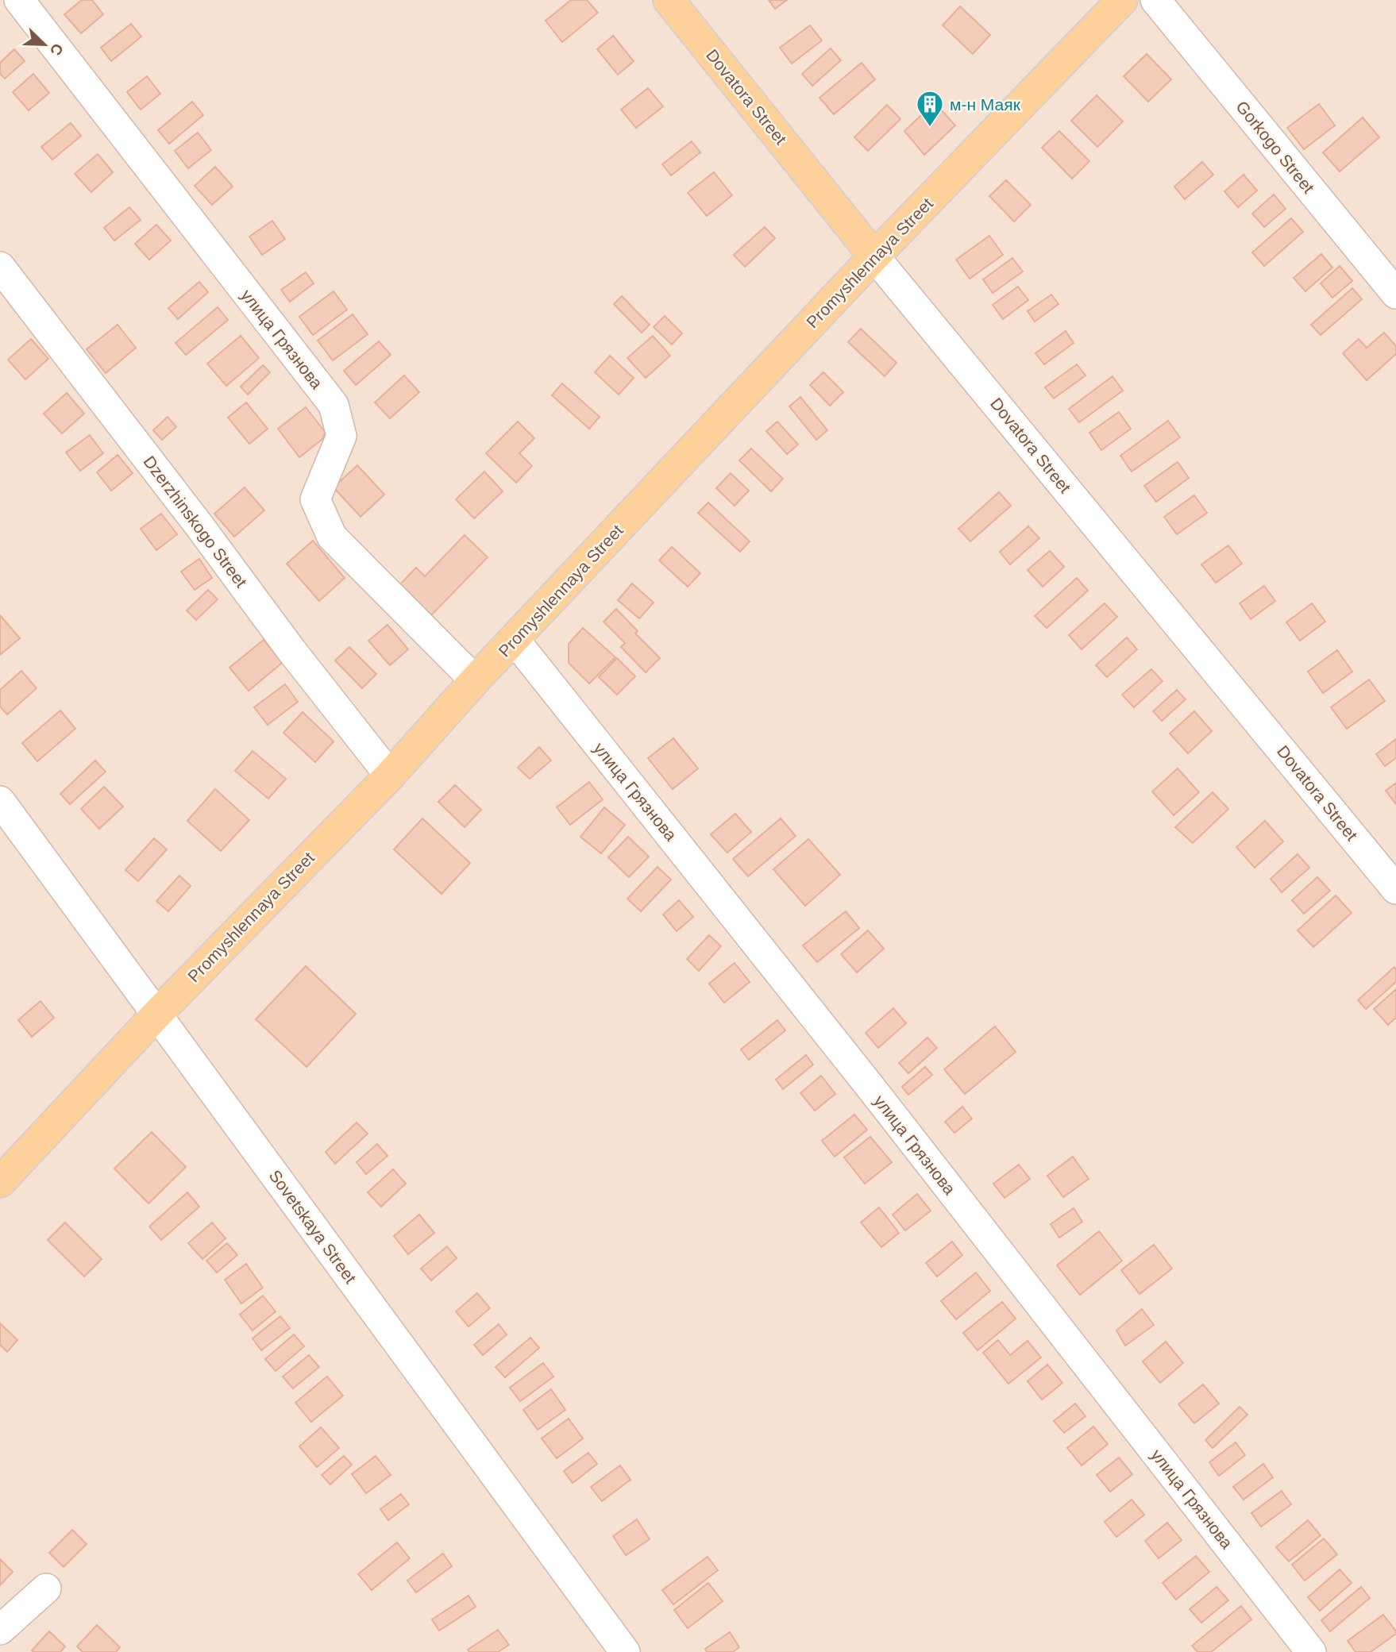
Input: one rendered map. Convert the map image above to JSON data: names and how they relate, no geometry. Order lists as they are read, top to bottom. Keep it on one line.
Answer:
{"streets":{"main road":["Dovatora Street","Promyshlennaya Street"],"street":["Gorkogo Street","улица Грязнова","Dzerzhinskogo Street","Sovetskaya Street"]},"crossings":[["Dovatora Street","Promyshlennaya Street"],["Promyshlennaya Street","улица Грязнова"],["Promyshlennaya Street","Dzerzhinskogo Street"],["Promyshlennaya Street","Sovetskaya Street"]],"places":{"building":["м-н Маяк"]},"north":"bottom right"}
